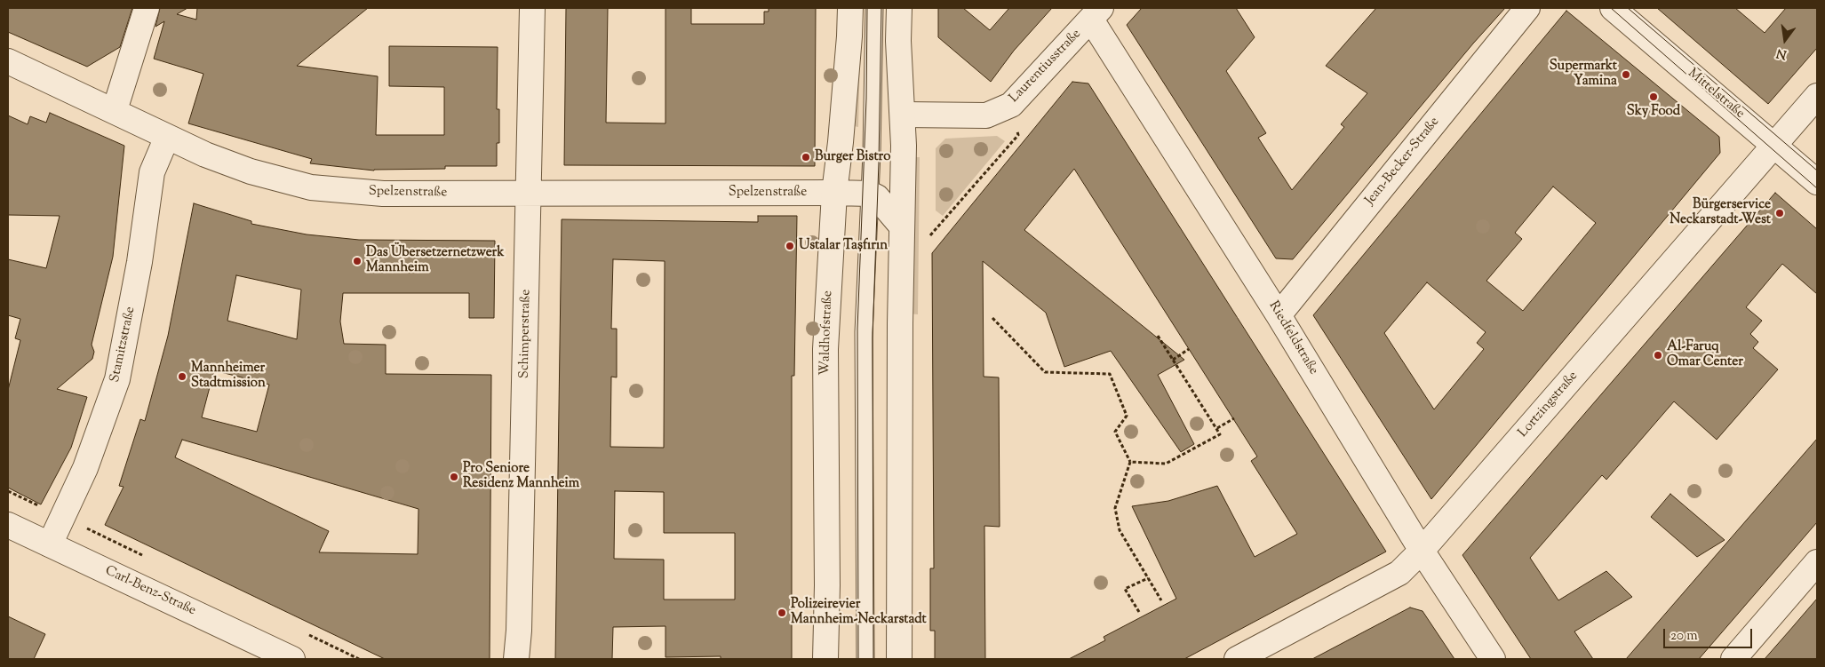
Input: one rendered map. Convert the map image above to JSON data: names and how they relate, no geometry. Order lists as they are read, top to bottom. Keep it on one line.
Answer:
{"streets":{"street":["Laurentiusstraße","Mittelstraße","Jean-Becker-Straße","Spelzenstraße","Waldhofstraße","Schimperstraße","Riedfeldstraße","Stamitzstraße","Lortzingstraße","Carl-Benz-Straße"]},"crossings":[["Laurentiusstraße","Riedfeldstraße"],["Mittelstraße","Lortzingstraße"],["Jean-Becker-Straße","Riedfeldstraße"],["Spelzenstraße","Waldhofstraße"],["Spelzenstraße","Schimperstraße"],["Spelzenstraße","Stamitzstraße"],["Riedfeldstraße","Lortzingstraße"],["Stamitzstraße","Carl-Benz-Straße"]],"places":["Supermarkt Yamina","Sky Food","Burger Bistro","Bürgerservice Neckarstadt-West","Ustalar Taşfırın","Das Übersetzernetzwerk Mannheim","Al-Faruq Omar Center","Mannheimer Stadtmission","Pro Seniore Residenz Mannheim","Polizeirevier Mannheim-Neckarstadt"],"scale_bar":"20 m","north":"bottom"}
